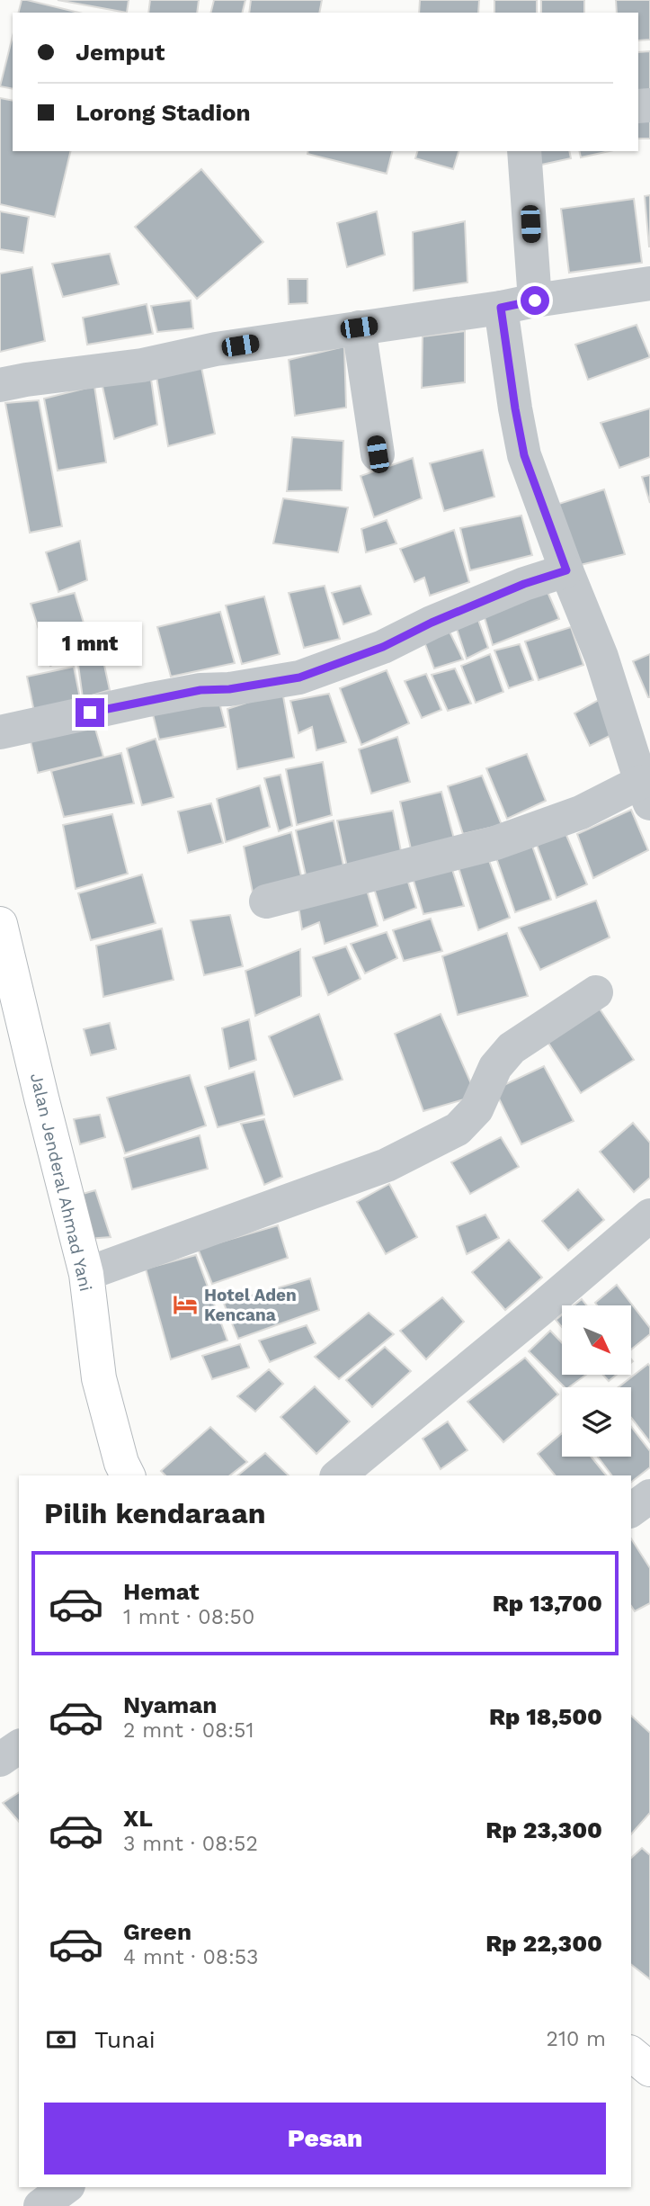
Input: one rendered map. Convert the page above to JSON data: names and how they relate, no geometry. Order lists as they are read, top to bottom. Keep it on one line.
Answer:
{"streets":{"highway":["Jalan Jenderal Ahmad Yani"]},"places":{"hotel":["Hotel Aden Kencana"]},"north":"bottom right","page":{"banner":["Jemput","Lorong Stadion"],"bubble":"1 mnt","heading":"Pilih kendaraan","list":[{"name":"Hemat","note":"1 mnt · 08:50","value":"Rp 13,700"},{"name":"Nyaman","note":"2 mnt · 08:51","value":"Rp 18,500"},{"name":"XL","note":"3 mnt · 08:52","value":"Rp 23,300"},{"name":"Green","note":"4 mnt · 08:53","value":"Rp 22,300"}],"pay":["Tunai","210 m"],"buttons":"Pesan"}}
